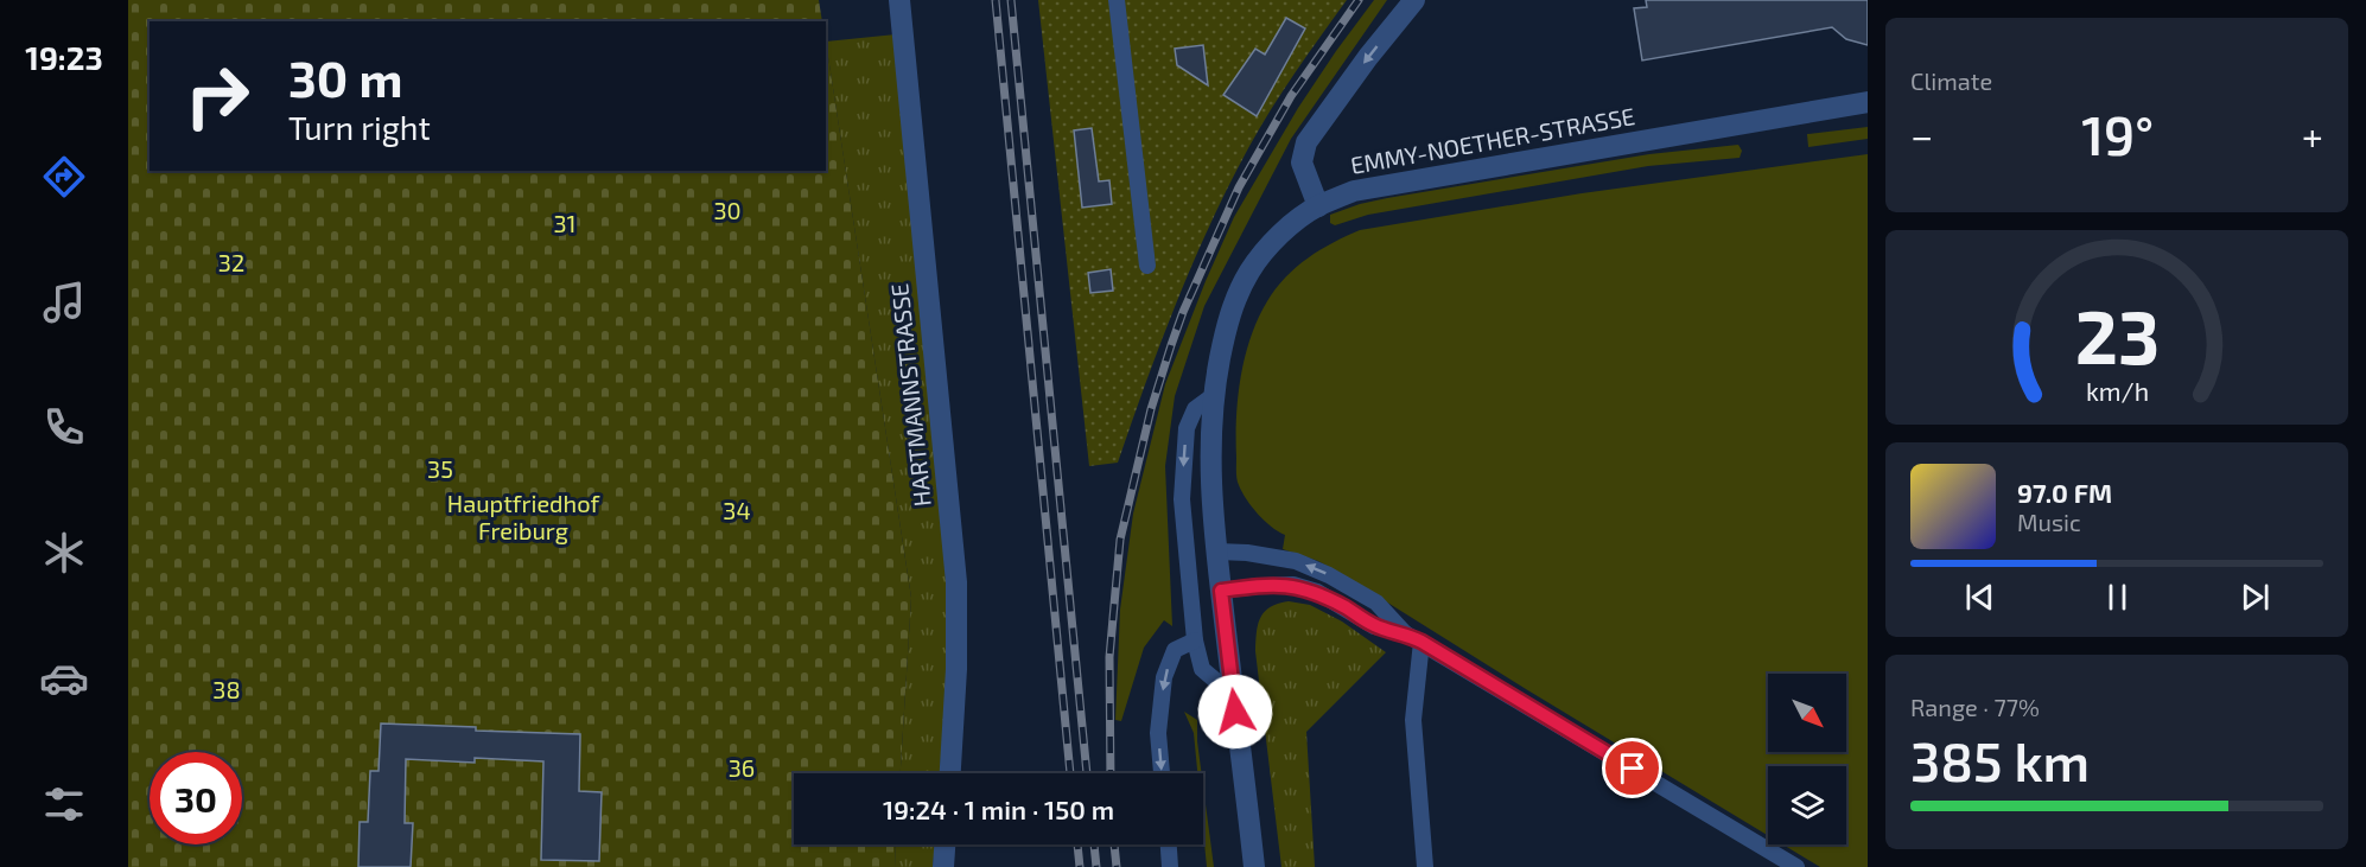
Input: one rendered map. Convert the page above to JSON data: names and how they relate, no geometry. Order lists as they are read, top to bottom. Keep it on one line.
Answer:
{"streets":{"street":["EMMY-NOETHER-STRASSE","HARTMANNSTRASSE"]},"parks":["30","31","32","35","Hauptfriedhof Freiburg","34","38","36"],"north":"bottom right","page":{"tabs":"19:23","tile":["Climate",["Range · 77%","385 km"]],"turn":["30 m","Turn right"],"heat":["−","19°","+"],"song":["97.0 FM","Music"],"limit":"30","trip":"19:24 · 1 min · 150 m","gauge":["23","km/h"]}}
